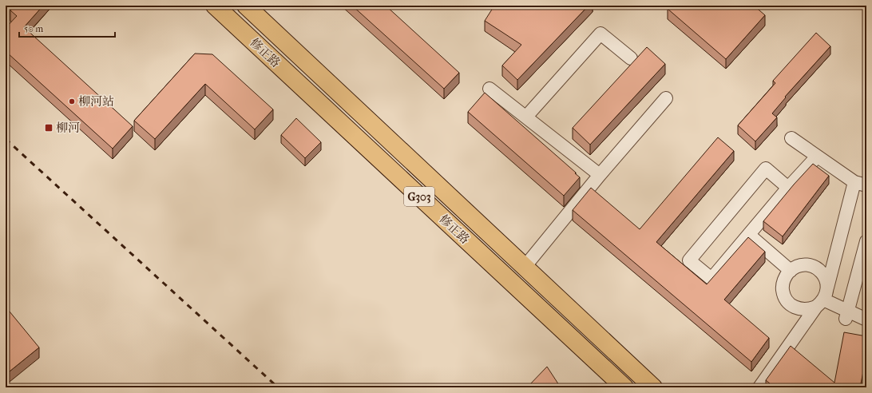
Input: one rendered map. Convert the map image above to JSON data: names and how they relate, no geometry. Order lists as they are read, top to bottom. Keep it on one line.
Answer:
{"streets":{"highway":["修正路","G303"]},"places":{"other":["柳河站"],"transit":["柳河"]},"scale_bar":"50 m"}
